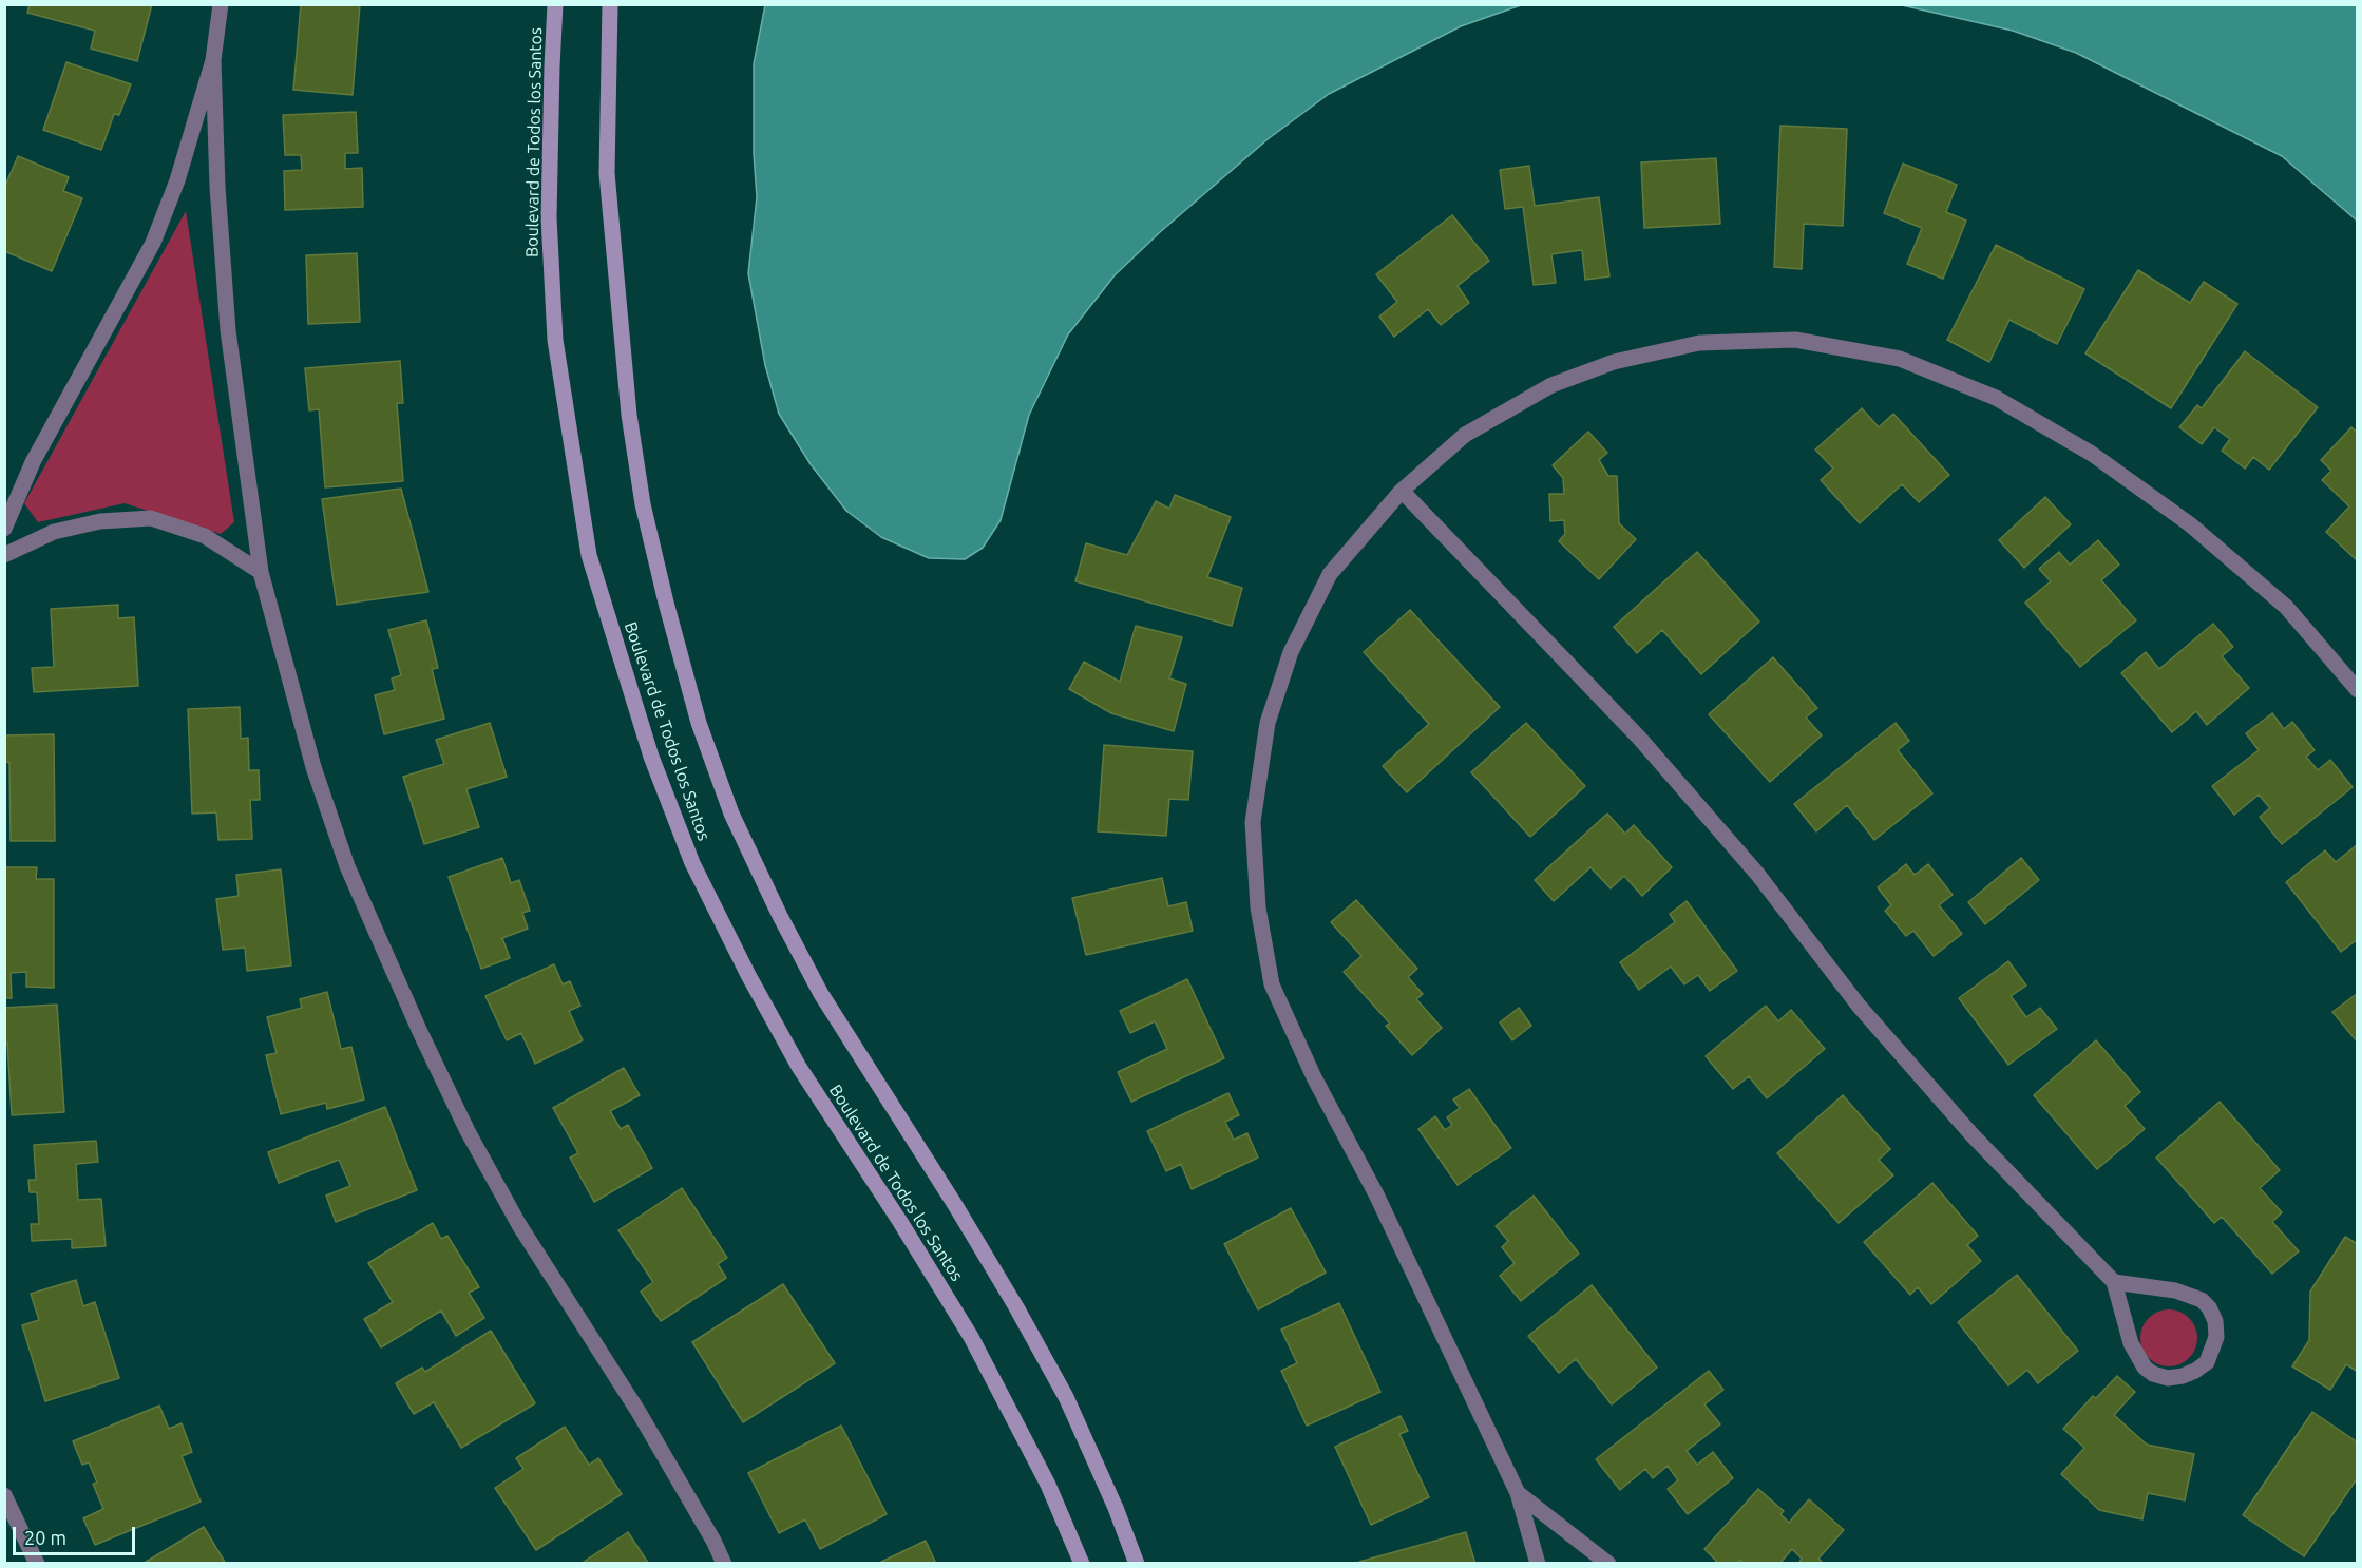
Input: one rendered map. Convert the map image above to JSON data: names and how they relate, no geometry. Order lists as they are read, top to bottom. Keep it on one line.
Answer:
{"streets":{"street":["Boulevard de Todos los Santos"]},"scale_bar":"20 m"}
